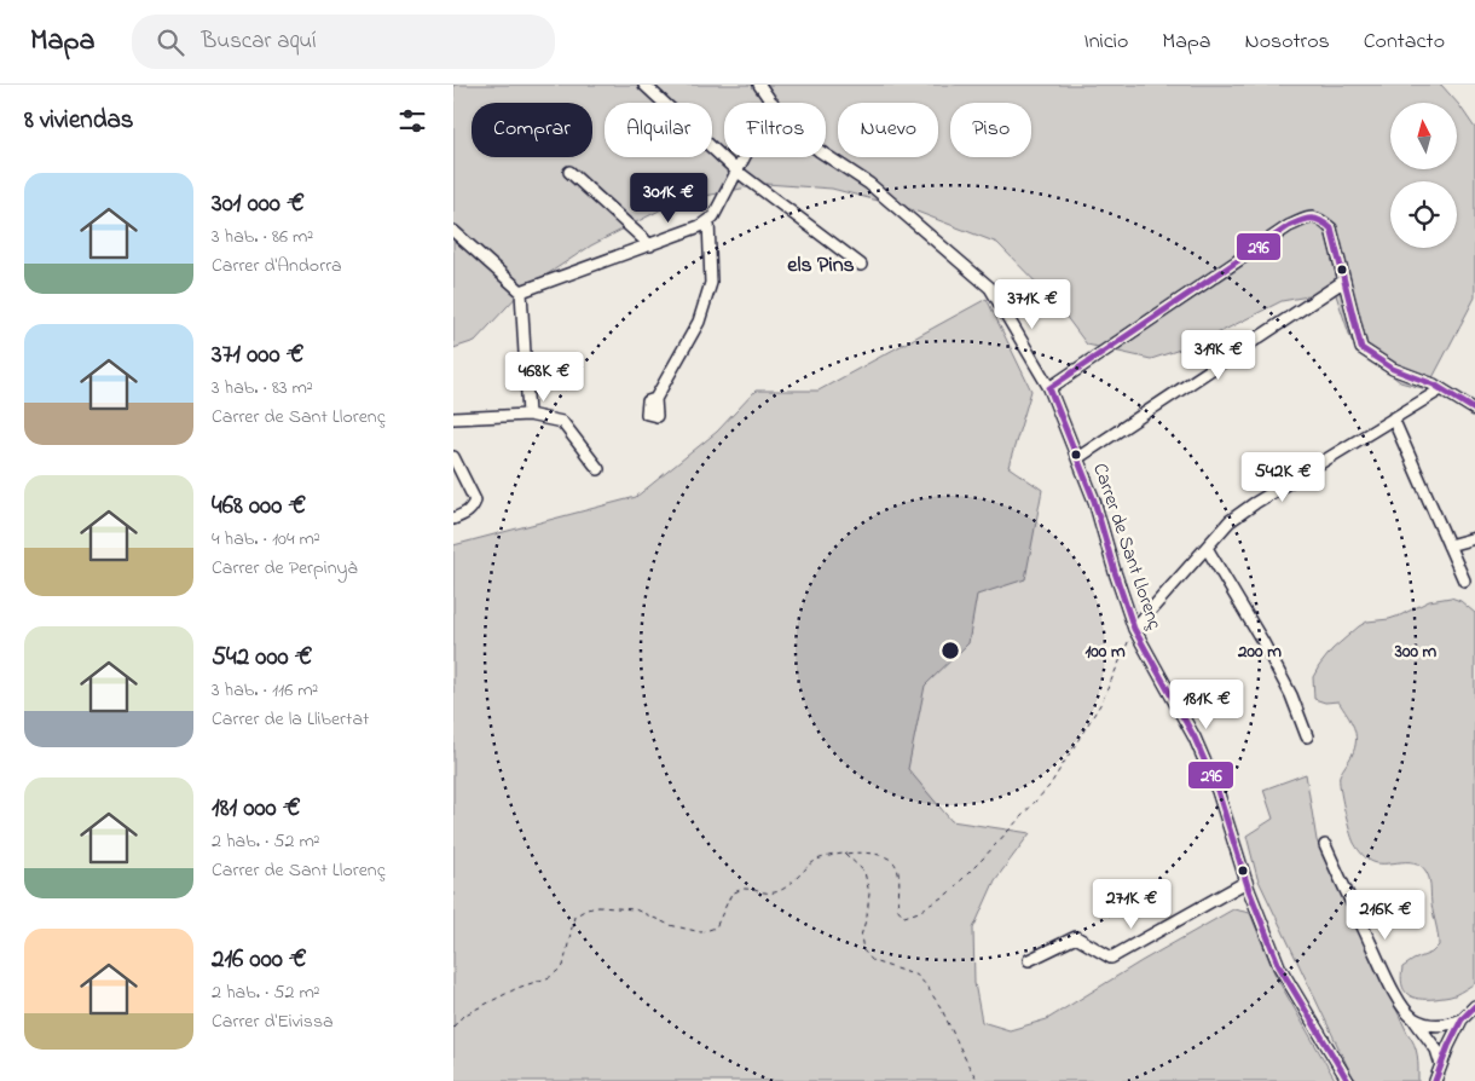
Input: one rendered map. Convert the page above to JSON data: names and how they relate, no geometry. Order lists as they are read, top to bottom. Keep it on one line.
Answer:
{"streets":{"street":["Carrer de Sant Llorenç"]},"districts":["els Pins"],"lines":["transit line 296"],"north":"top","page":{"header":"Mapa","search":"Buscar aquí","nav":["Inicio","Mapa","Nosotros","Contacto"],"heading":"8 viviendas","chip":["Comprar","Alquilar","Filtros","Nuevo","Piso"],"list":[{"name":"301 000 €","note":"3 hab. · 86 m² · Carrer d'Andorra"},{"name":"371 000 €","note":"3 hab. · 83 m² · Carrer de Sant Llorenç"},{"name":"468 000 €","note":"4 hab. · 104 m² · Carrer de Perpinyà"},{"name":"542 000 €","note":"3 hab. · 116 m² · Carrer de la Llibertat"},{"name":"181 000 €","note":"2 hab. · 52 m² · Carrer de Sant Llorenç"},{"name":"216 000 €","note":"2 hab. · 52 m² · Carrer d'Eivissa"}],"price":["301K €","371K €","319K €","468K €","542K €","181K €","271K €","216K €"]},"rings":["100 m","200 m","300 m"]}
